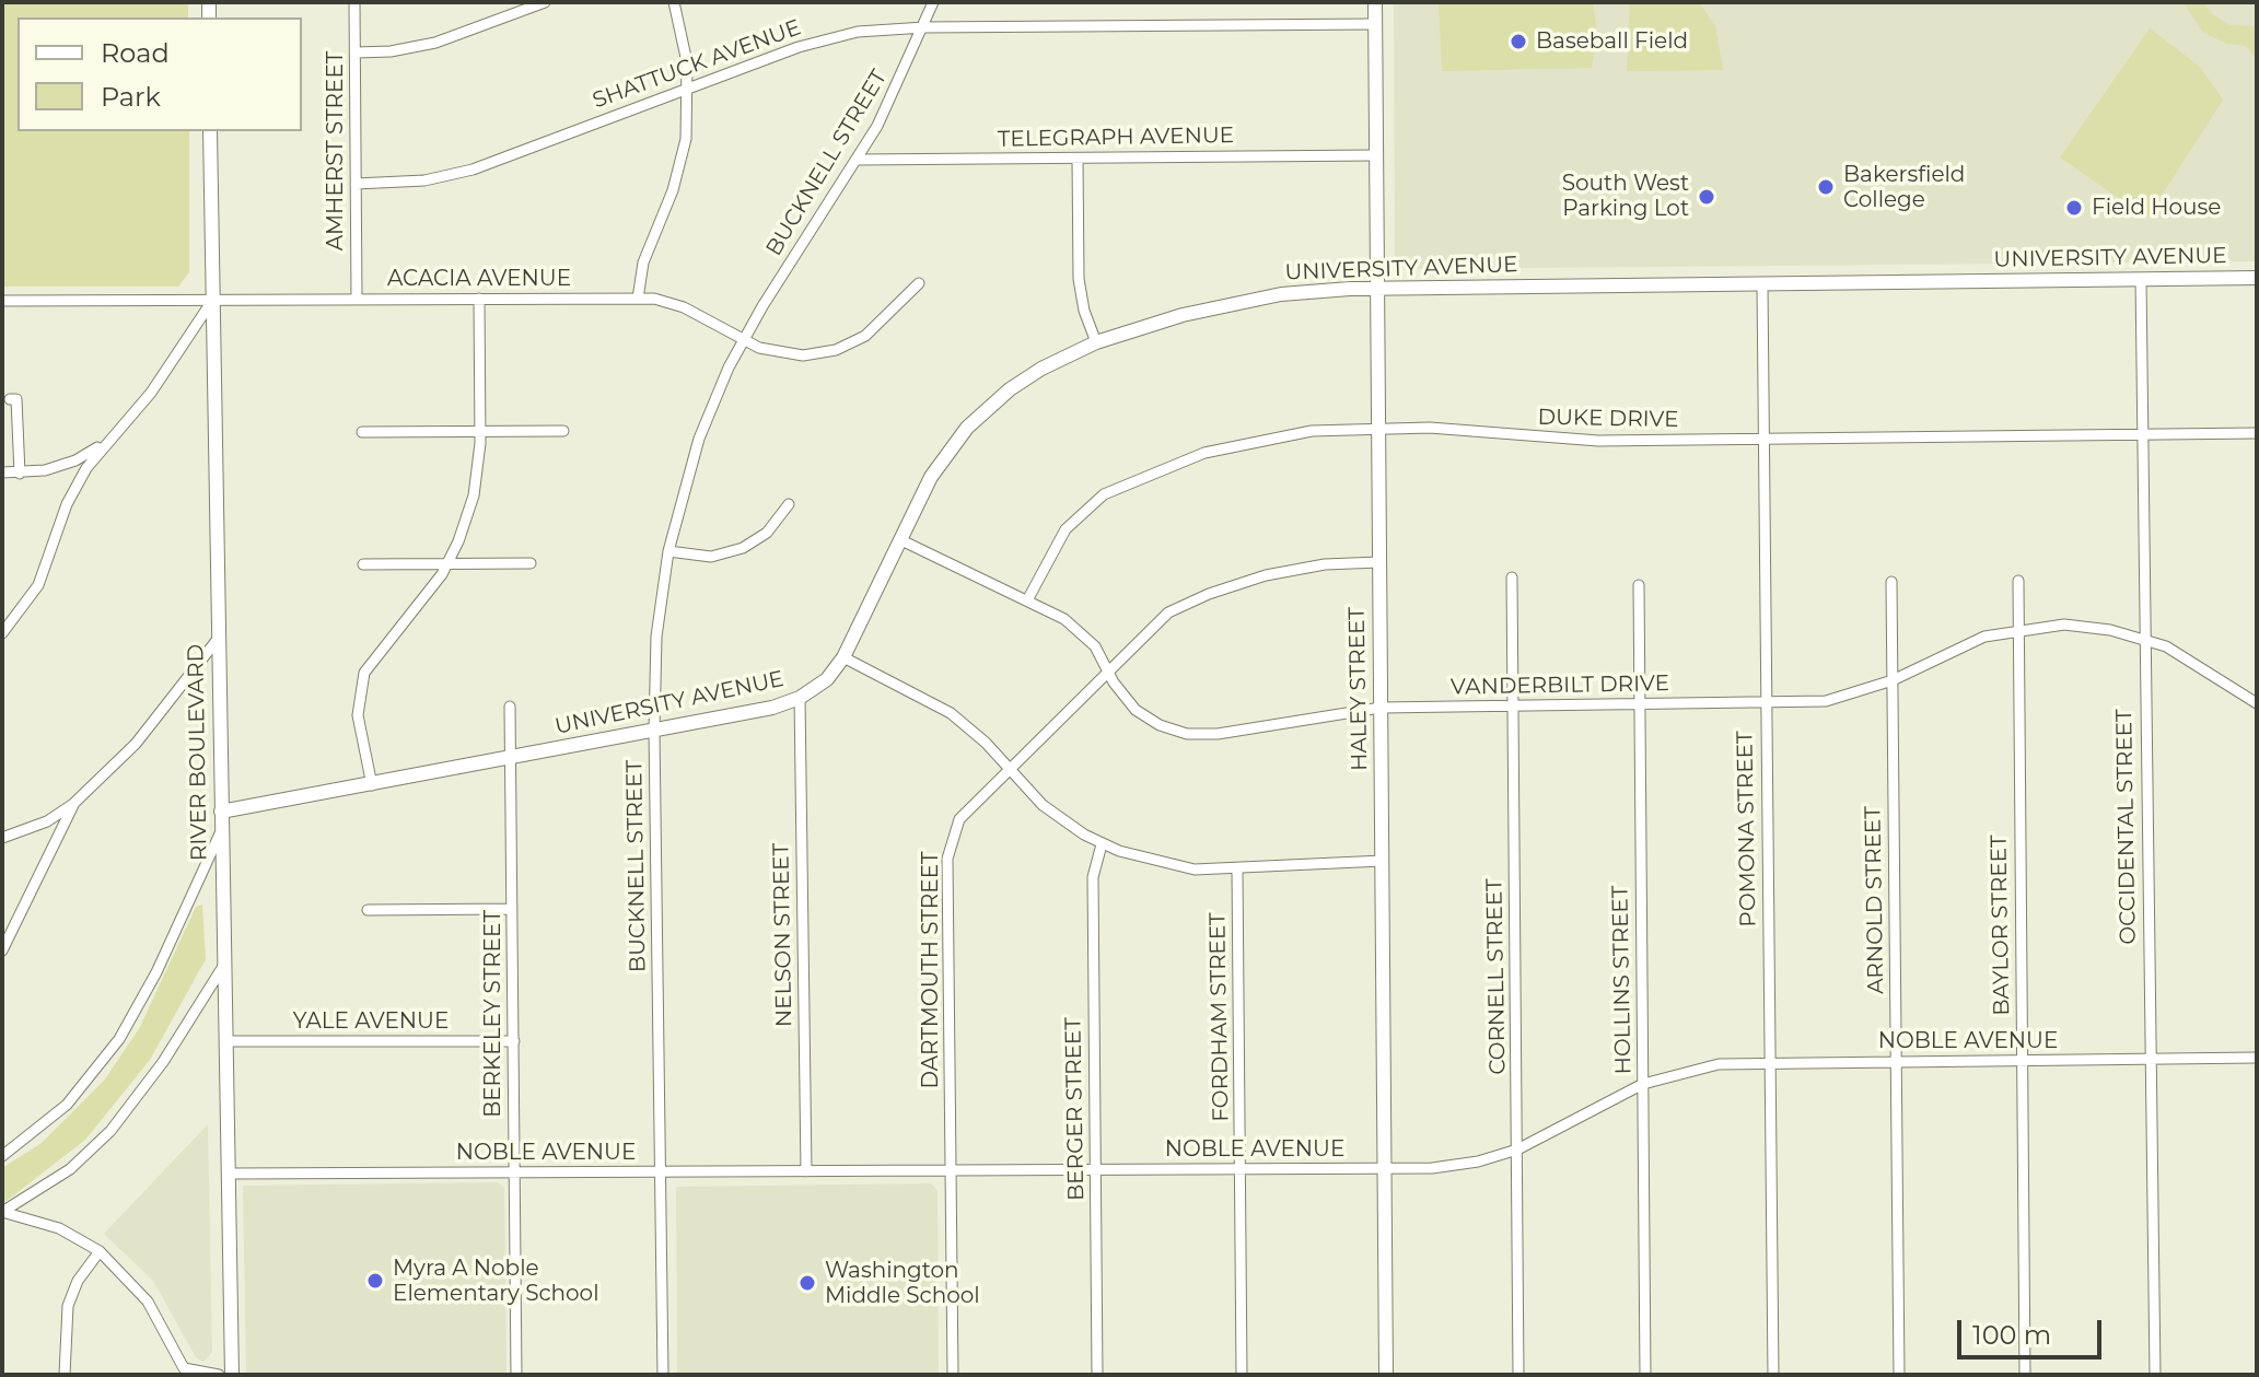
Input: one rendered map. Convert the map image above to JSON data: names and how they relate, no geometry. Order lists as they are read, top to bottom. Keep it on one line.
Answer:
{"streets":{"street":["SHATTUCK AVENUE","TELEGRAPH AVENUE","AMHERST STREET","BUCKNELL STREET","UNIVERSITY AVENUE","ACACIA AVENUE","DUKE DRIVE","VANDERBILT DRIVE","HALEY STREET","RIVER BOULEVARD","OCCIDENTAL STREET","POMONA STREET","ARNOLD STREET","BAYLOR STREET","NELSON STREET","DARTMOUTH STREET","CORNELL STREET","HOLLINS STREET","BERKELEY STREET","FORDHAM STREET","YALE AVENUE","NOBLE AVENUE","BERGER STREET"]},"crossings":[["SHATTUCK AVENUE","AMHERST STREET"],["SHATTUCK AVENUE","BUCKNELL STREET"],["SHATTUCK AVENUE","HALEY STREET"],["TELEGRAPH AVENUE","BUCKNELL STREET"],["TELEGRAPH AVENUE","HALEY STREET"],["AMHERST STREET","ACACIA AVENUE"],["BUCKNELL STREET","UNIVERSITY AVENUE"],["BUCKNELL STREET","ACACIA AVENUE"],["BUCKNELL STREET","NOBLE AVENUE"],["UNIVERSITY AVENUE","VANDERBILT DRIVE"],["UNIVERSITY AVENUE","HALEY STREET"],["UNIVERSITY AVENUE","RIVER BOULEVARD"],["UNIVERSITY AVENUE","OCCIDENTAL STREET"],["UNIVERSITY AVENUE","POMONA STREET"],["UNIVERSITY AVENUE","NELSON STREET"],["UNIVERSITY AVENUE","BERKELEY STREET"],["ACACIA AVENUE","RIVER BOULEVARD"],["DUKE DRIVE","VANDERBILT DRIVE"],["DUKE DRIVE","HALEY STREET"],["DUKE DRIVE","OCCIDENTAL STREET"],["DUKE DRIVE","POMONA STREET"],["VANDERBILT DRIVE","HALEY STREET"],["VANDERBILT DRIVE","OCCIDENTAL STREET"],["VANDERBILT DRIVE","POMONA STREET"],["VANDERBILT DRIVE","ARNOLD STREET"],["VANDERBILT DRIVE","BAYLOR STREET"],["VANDERBILT DRIVE","DARTMOUTH STREET"],["VANDERBILT DRIVE","CORNELL STREET"],["VANDERBILT DRIVE","HOLLINS STREET"],["HALEY STREET","DARTMOUTH STREET"],["HALEY STREET","NOBLE AVENUE"],["RIVER BOULEVARD","YALE AVENUE"],["RIVER BOULEVARD","NOBLE AVENUE"],["OCCIDENTAL STREET","NOBLE AVENUE"],["POMONA STREET","NOBLE AVENUE"],["ARNOLD STREET","NOBLE AVENUE"],["BAYLOR STREET","NOBLE AVENUE"],["NELSON STREET","NOBLE AVENUE"],["DARTMOUTH STREET","NOBLE AVENUE"],["CORNELL STREET","NOBLE AVENUE"],["HOLLINS STREET","NOBLE AVENUE"],["BERKELEY STREET","YALE AVENUE"],["BERKELEY STREET","NOBLE AVENUE"],["FORDHAM STREET","NOBLE AVENUE"],["NOBLE AVENUE","BERGER STREET"]],"places":["Baseball Field","Bakersfield College","South West Parking Lot","Field House","Myra A Noble Elementary School","Washington Middle School"],"legend":["Road","Park"],"scale_bar":"100 m"}
